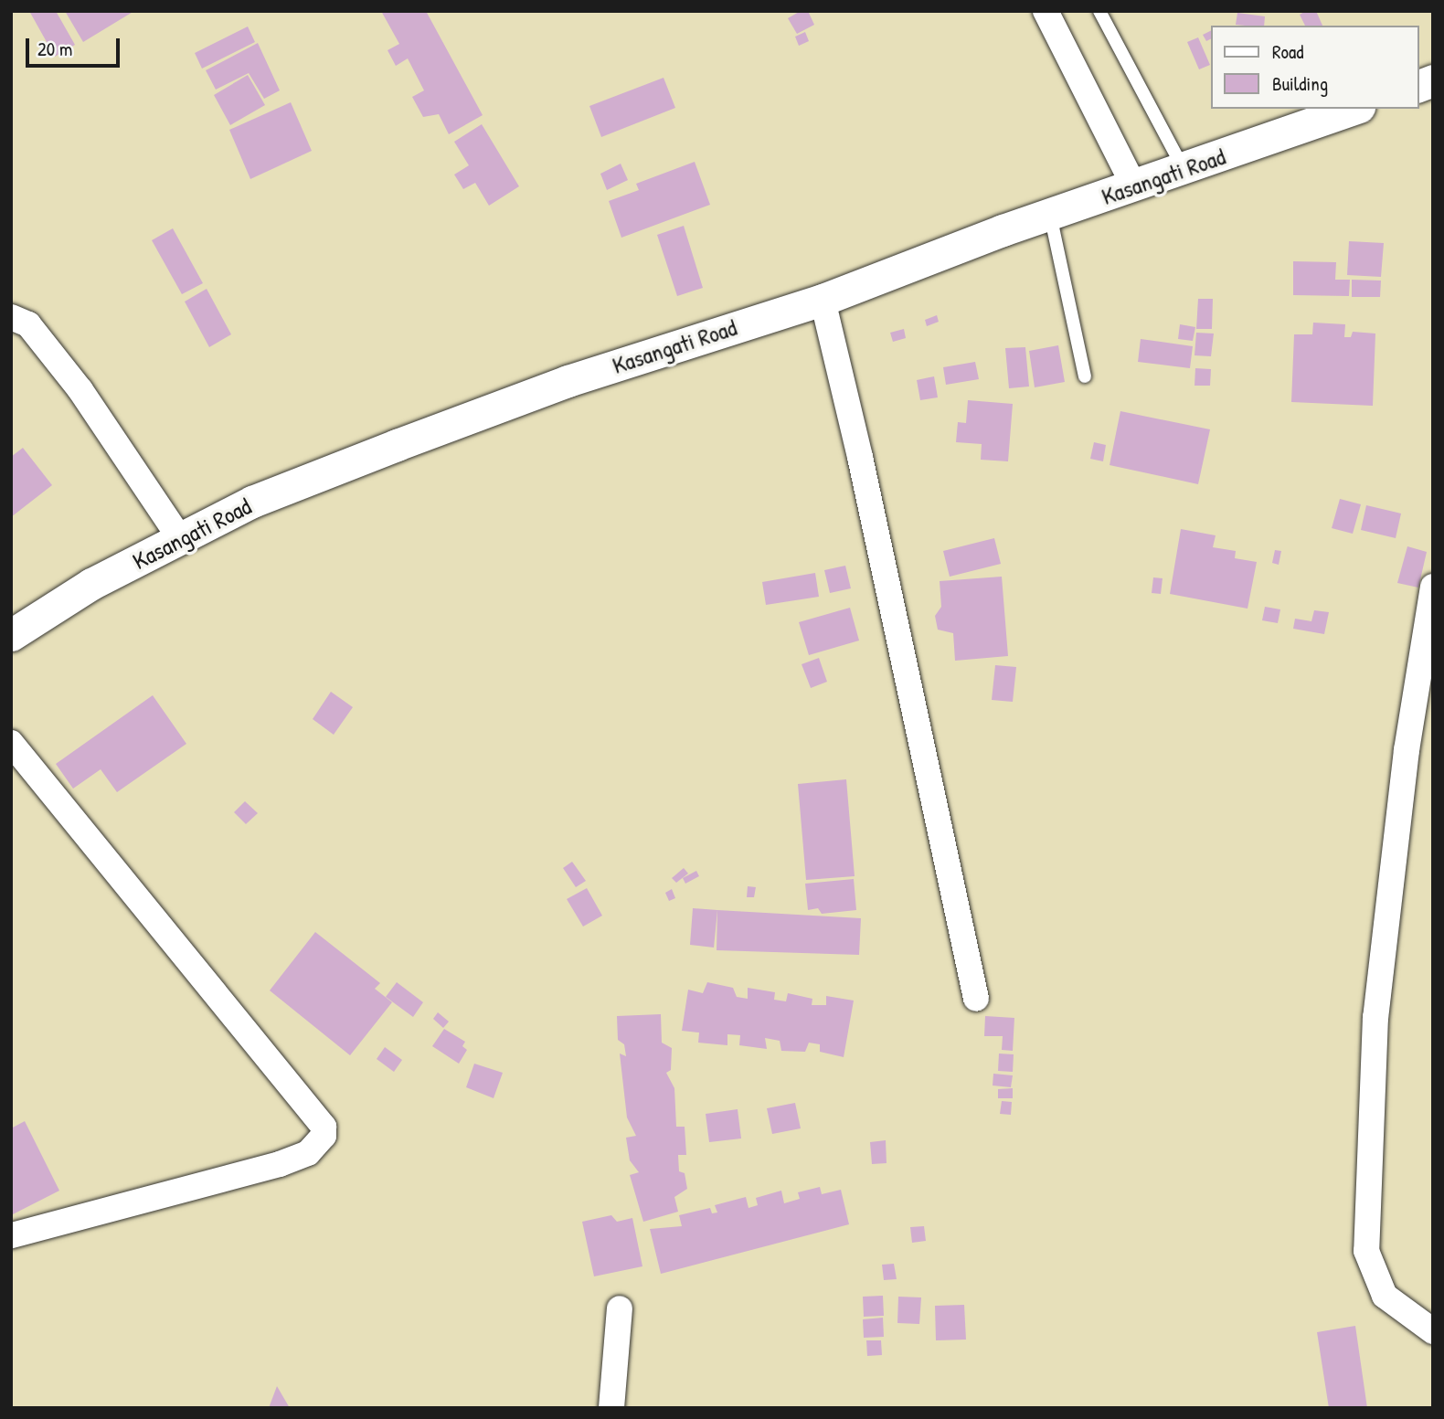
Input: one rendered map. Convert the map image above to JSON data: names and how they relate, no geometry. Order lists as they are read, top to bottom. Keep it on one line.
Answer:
{"streets":{"street":["Kasangati Road"]},"legend":["Road","Building"],"scale_bar":"20 m"}
